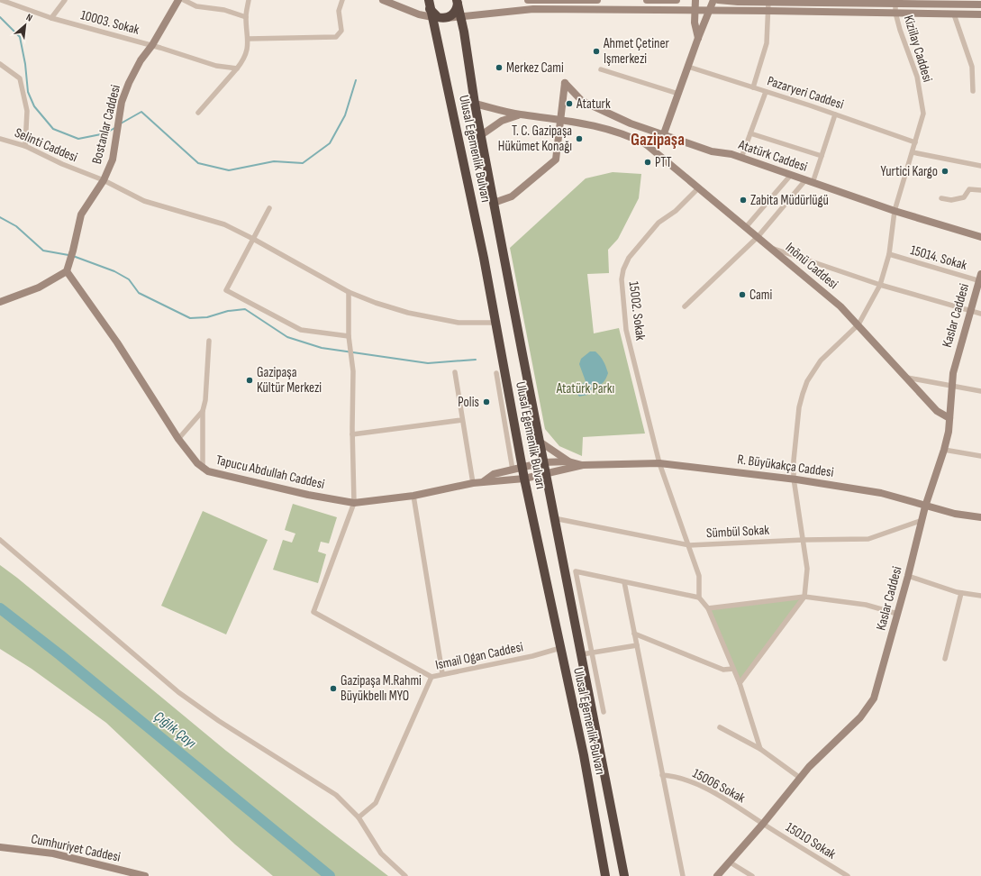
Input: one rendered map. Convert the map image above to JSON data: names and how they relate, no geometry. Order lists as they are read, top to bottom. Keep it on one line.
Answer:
{"streets":{"highway":["Ulusal Egemenlik Bulvarı"],"street":["10003. Sokak","Kiziilay Caddesi","Pazaryeri Caddesi","Bostanlar Caddesi","Selinti Caddesi","Atatürk Caddesi","15014. Sokak","Inönü Caddesi","15002. Sokak","Kaslar Caddesi","R. Büyükakça Caddesi","Tapucu Abdullah Caddesi","Sümbül Sokak","Ismail Ogan Caddesi","15006 Sokak","15010 Sokak","Cumhuriyet Caddesi"]},"crossings":[["10003. Sokak","Bostanlar Caddesi"],["Kiziilay Caddesi","Pazaryeri Caddesi"],["Kiziilay Caddesi","Atatürk Caddesi"],["Kiziilay Caddesi","15014. Sokak"],["Kiziilay Caddesi","Inönü Caddesi"],["Kiziilay Caddesi","R. Büyükakça Caddesi"],["Kiziilay Caddesi","Sümbül Sokak"],["Bostanlar Caddesi","Selinti Caddesi"],["Bostanlar Caddesi","Tapucu Abdullah Caddesi"],["Selinti Caddesi","Ulusal Egemenlik Bulvarı"],["Ulusal Egemenlik Bulvarı","Inönü Caddesi"],["Ulusal Egemenlik Bulvarı","R. Büyükakça Caddesi"],["Ulusal Egemenlik Bulvarı","Tapucu Abdullah Caddesi"],["Ulusal Egemenlik Bulvarı","Sümbül Sokak"],["Ulusal Egemenlik Bulvarı","Ismail Ogan Caddesi"],["Atatürk Caddesi","Inönü Caddesi"],["15014. Sokak","Kaslar Caddesi"],["Inönü Caddesi","15002. Sokak"],["Inönü Caddesi","Kaslar Caddesi"],["15002. Sokak","R. Büyükakça Caddesi"],["15002. Sokak","Sümbül Sokak"],["Kaslar Caddesi","R. Büyükakça Caddesi"],["Kaslar Caddesi","Sümbül Sokak"],["Kaslar Caddesi","15006 Sokak"],["Kaslar Caddesi","15010 Sokak"],["R. Büyükakça Caddesi","Tapucu Abdullah Caddesi"],["15006 Sokak","15010 Sokak"]],"districts":["Gazipaşa"],"water":["Çığlık Çayı"],"parks":["Atatürk Parkı"],"places":["Ahmet Çetiner Işmerkezi","Merkez Cami","Ataturk","T. C. Gazipaşa Hükümet Konağı","PTT","Yurtici Kargo","Zabita Müdürlügü","Cami","Gazipaşa Kültür Merkezi","Polis","Gazipaşa M.Rahmi Büyükbellı MYO"],"north":"top right"}
